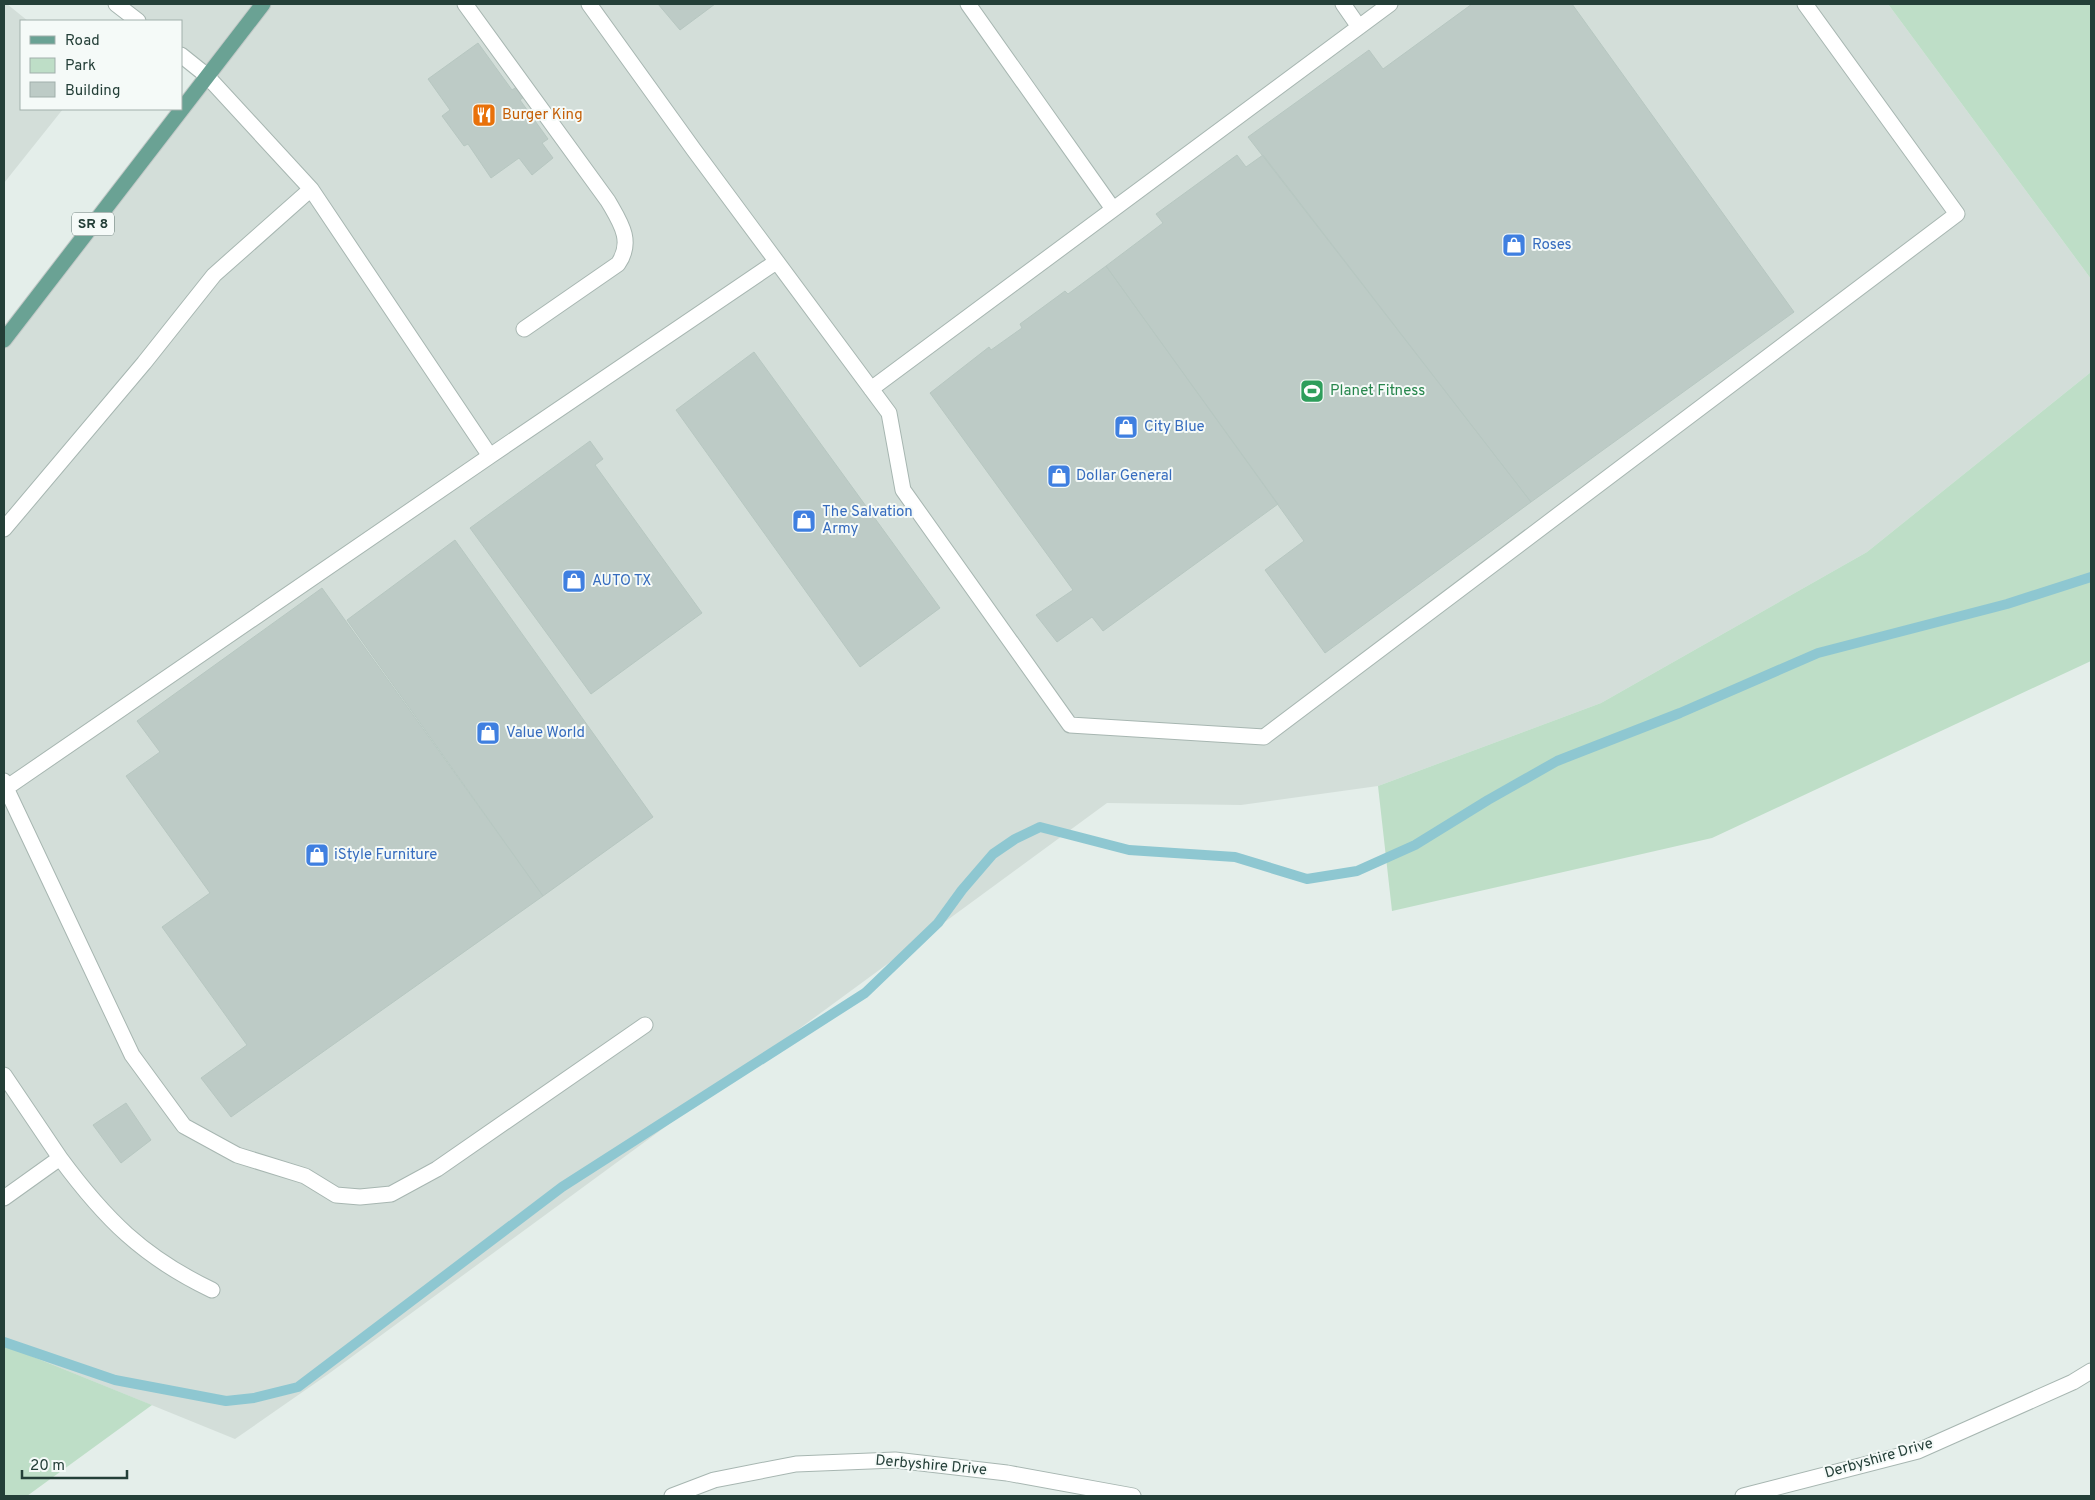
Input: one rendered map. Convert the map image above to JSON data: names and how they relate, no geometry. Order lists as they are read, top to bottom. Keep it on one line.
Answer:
{"streets":{"main road":["SR 8"],"street":["Derbyshire Drive"]},"places":{"restaurant":["Burger King"],"shop":["Roses","City Blue","Dollar General","The Salvation Army","AUTO TX","Value World","iStyle Furniture"],"sports":["Planet Fitness"]},"legend":["Road","Park","Building"],"scale_bar":"20 m"}
